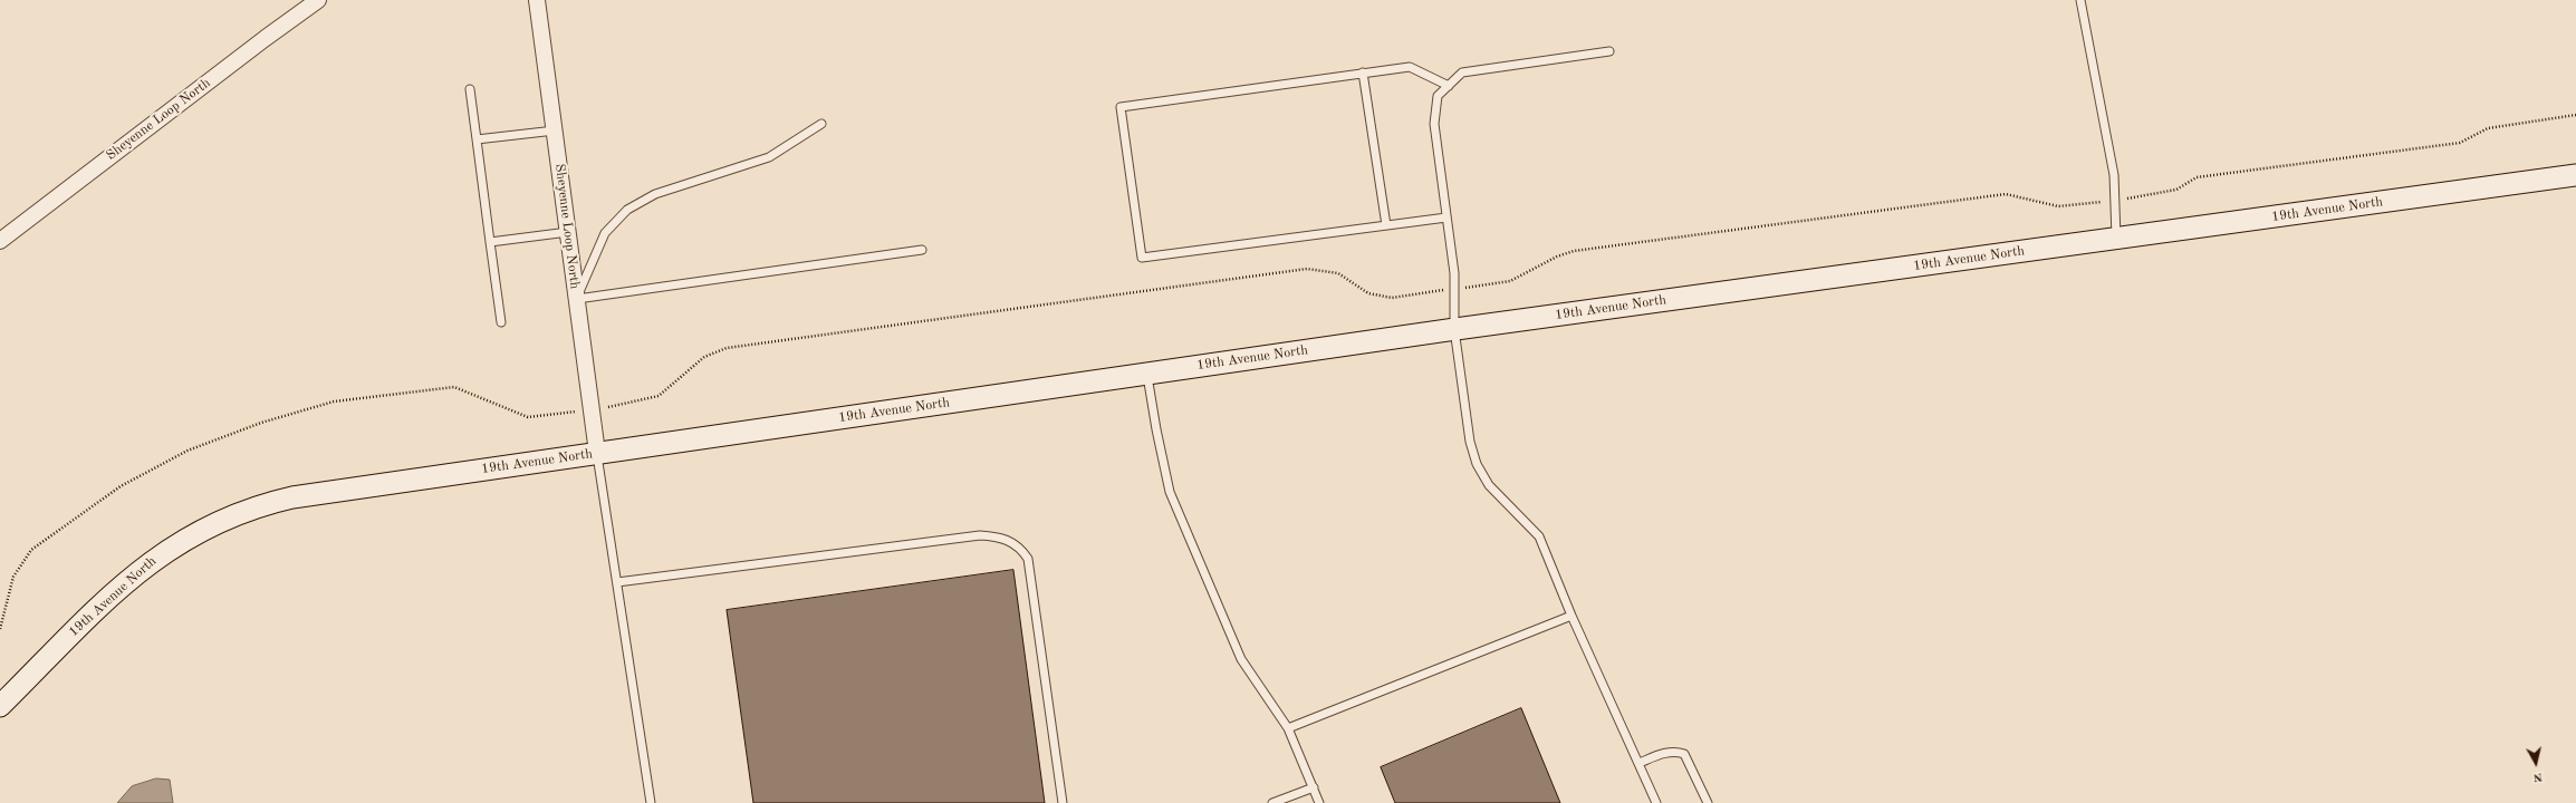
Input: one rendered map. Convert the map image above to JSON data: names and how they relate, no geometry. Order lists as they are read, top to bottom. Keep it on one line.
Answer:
{"streets":{"street":["Sheyenne Loop North","19th Avenue North"]},"crossings":[["Sheyenne Loop North","19th Avenue North"]],"north":"bottom"}
